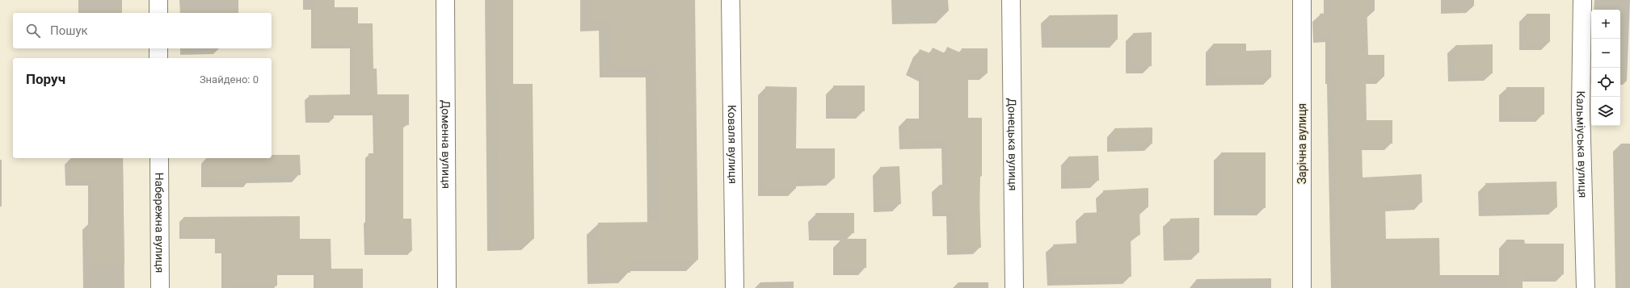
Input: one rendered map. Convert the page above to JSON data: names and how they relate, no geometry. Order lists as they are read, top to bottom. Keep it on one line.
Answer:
{"streets":{"street":["Доменна вулиця","Коваля вулиця","Донецька вулиця","Зарічна вулиця","Кальміуська вулиця","Набережна вулиця"]},"page":{"map_buttons":["+","−"],"search":"Пошук","heading":["Поруч","Знайдено: 0"]}}
